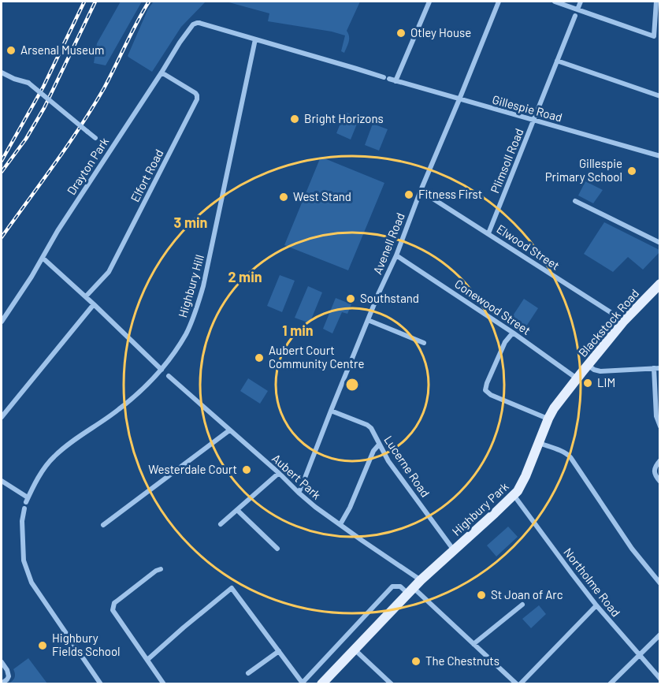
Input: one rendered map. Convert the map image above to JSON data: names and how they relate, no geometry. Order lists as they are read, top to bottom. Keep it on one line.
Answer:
{"streets":{"main road":["Blackstock Road","Highbury Park"],"street":["Gillespie Road","Plimsoll Road","Drayton Park","Elfort Road","Avenell Road","Elwood Street","Highbury Hill","Conewood Street","Lucerne Road","Aubert Park","Northolme Road"]},"crossings":[["Gillespie Road","Plimsoll Road"],["Gillespie Road","Drayton Park"],["Gillespie Road","Avenell Road"],["Gillespie Road","Highbury Hill"],["Plimsoll Road","Elwood Street"],["Drayton Park","Elfort Road"],["Avenell Road","Elwood Street"],["Avenell Road","Conewood Street"],["Avenell Road","Lucerne Road"],["Avenell Road","Aubert Park"],["Elwood Street","Blackstock Road"],["Conewood Street","Blackstock Road"],["Conewood Street","Highbury Park"],["Blackstock Road","Highbury Park"],["Lucerne Road","Highbury Park"],["Aubert Park","Highbury Park"],["Highbury Park","Northolme Road"]],"places":["Otley House","Arsenal Museum","Bright Horizons","Gillespie Primary School","Fitness First","West Stand","Southstand","Aubert Court Community Centre","LIM","Westerdale Court","St Joan of Arc","Highbury Fields School","The Chestnuts"],"rings":["3 min","2 min","1 min"]}
